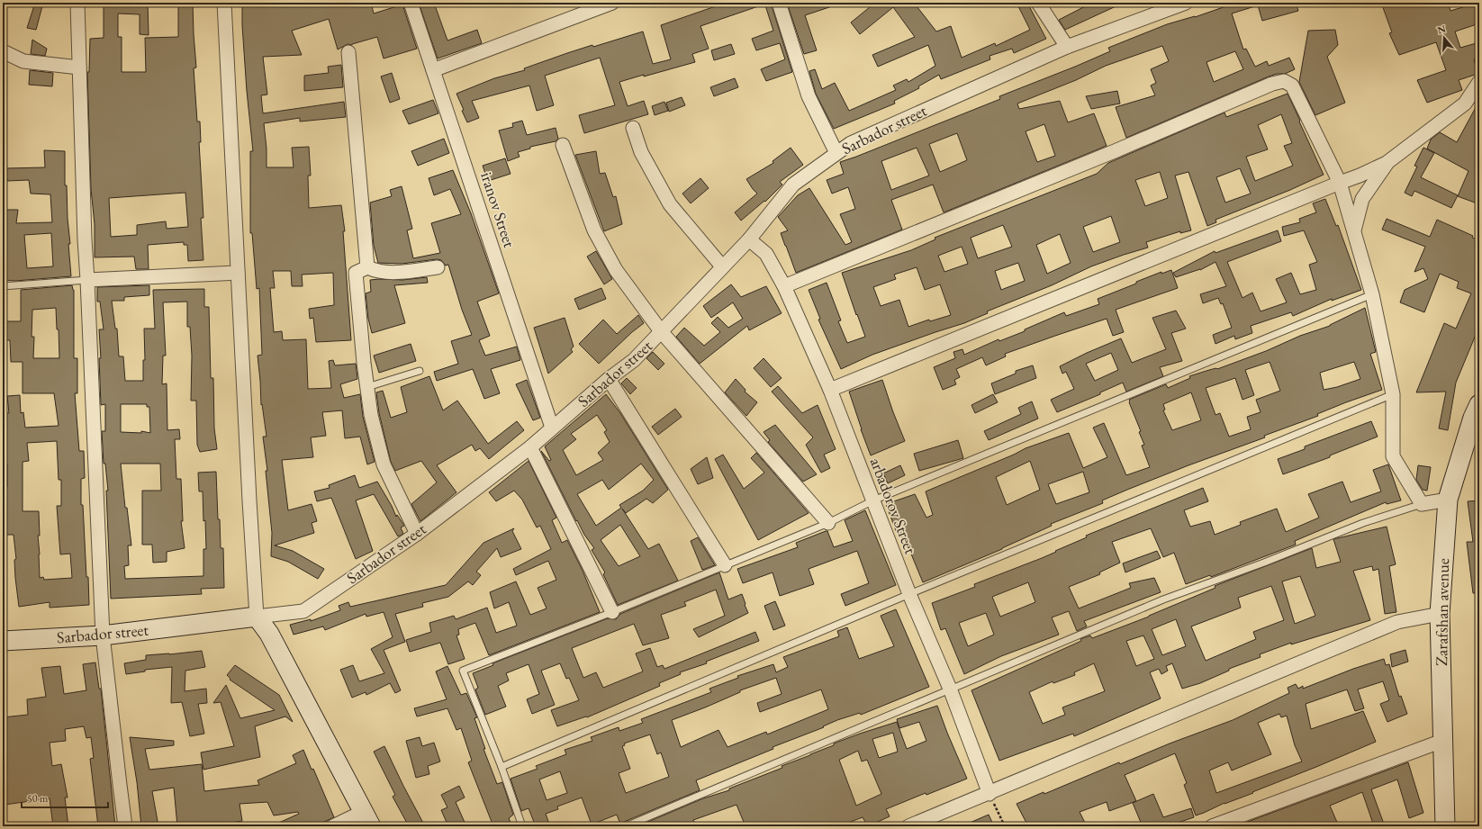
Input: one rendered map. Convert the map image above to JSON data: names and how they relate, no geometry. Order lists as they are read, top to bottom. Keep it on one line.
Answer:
{"streets":{"street":["Sarbador street","iranov Street","arbadorov Street","Zarafshan avenue"]},"crossings":[["Sarbador street","iranov Street"],["Sarbador street","arbadorov Street"]],"scale_bar":"50 m","north":"top"}
